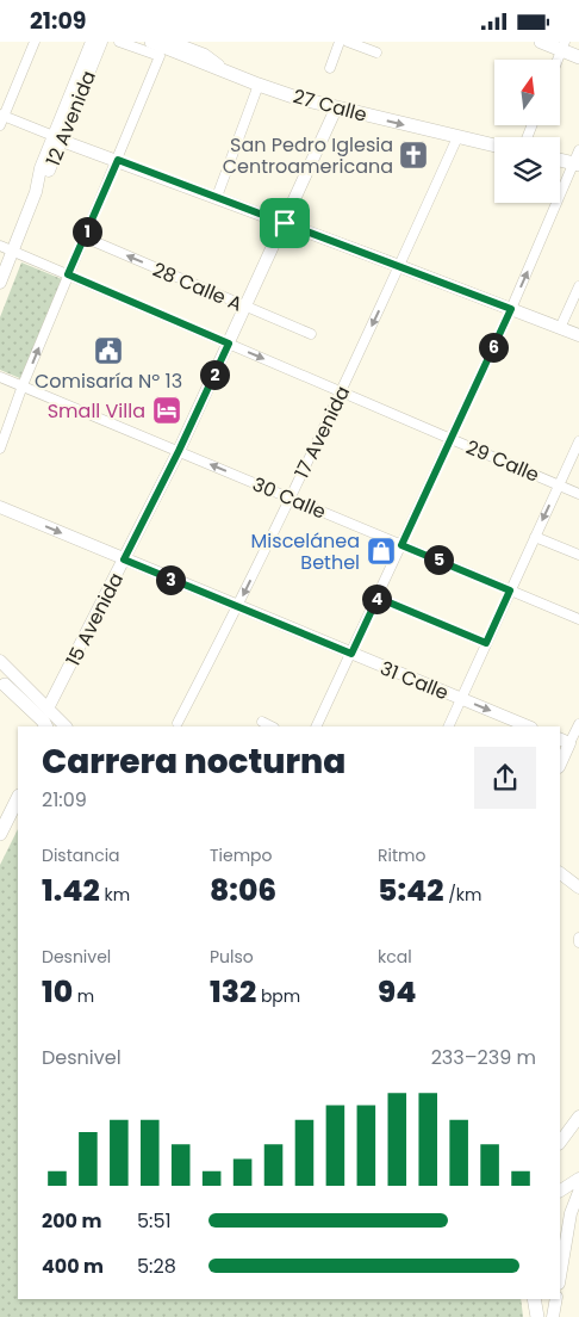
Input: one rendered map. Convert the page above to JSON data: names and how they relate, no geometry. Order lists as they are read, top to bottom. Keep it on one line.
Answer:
{"streets":{"main road":["27 Calle"],"street":["12 Avenida","28 Calle A","17 Avenida","29 Calle","30 Calle","15 Avenida","31 Calle"]},"crossings":[["27 Calle","17 Avenida"],["27 Calle","15 Avenida"],["12 Avenida","29 Calle"],["28 Calle A","15 Avenida"],["17 Avenida","29 Calle"],["17 Avenida","30 Calle"],["17 Avenida","31 Calle"],["29 Calle","15 Avenida"],["30 Calle","15 Avenida"],["15 Avenida","31 Calle"]],"one_way":["28 Calle A","17 Avenida","31 Calle"],"places":{"church":["San Pedro Iglesia Centroamericana"],"public building":["Comisaría Nº 13"],"hotel":["Small Villa"],"shop":["Miscelánea Bethel"]},"north":"top","page":{"status":"21:09","pins":["1","6","2","5","3","4"],"heading":["Carrera nocturna","21:09"],"stats":[["Distancia","1.42 km"],["Tiempo","8:06"],["Ritmo","5:42 /km"],["Desnivel","10 m"],["Pulso","132 bpm"],["kcal","94"]],"chart":["Desnivel","233–239 m"],"list":[{"name":"200 m","note":"5:51"},{"name":"400 m","note":"5:28"}]}}
